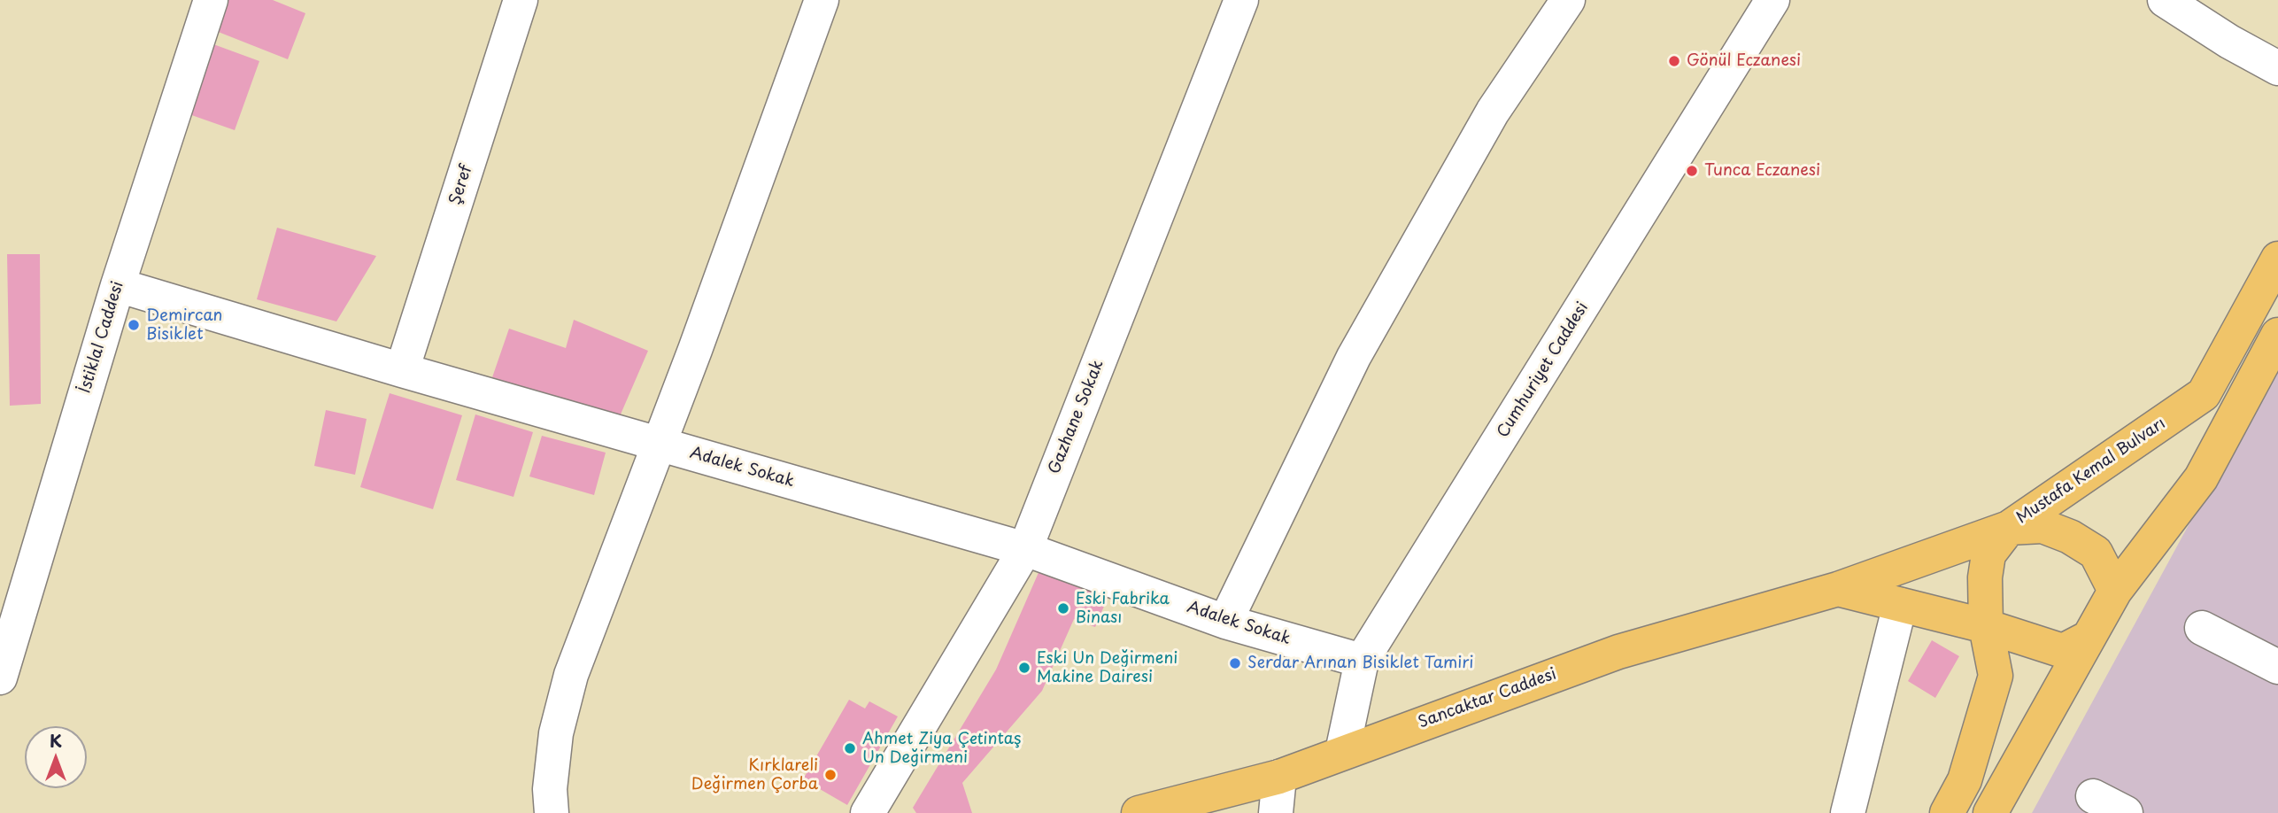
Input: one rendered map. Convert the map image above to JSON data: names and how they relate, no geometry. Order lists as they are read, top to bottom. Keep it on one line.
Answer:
{"streets":{"main road":["Mustafa Kemal Bulvarı","Sancaktar Caddesi"],"street":["Şeref","İstiklal Caddesi","Cumhuriyet Caddesi","Gazhane Sokak","Adalek Sokak"]},"crossings":[["Şeref","Adalek Sokak"],["İstiklal Caddesi","Adalek Sokak"],["Cumhuriyet Caddesi","Adalek Sokak"],["Cumhuriyet Caddesi","Sancaktar Caddesi"],["Gazhane Sokak","Adalek Sokak"],["Mustafa Kemal Bulvarı","Sancaktar Caddesi"]],"places":["Gönül Eczanesi","Tunca Eczanesi","Demircan Bisiklet","Eski Fabrika Binası","Serdar Arınan Bisiklet Tamiri","Eski Un Değirmeni Makine Dairesi","Ahmet Ziya Çetintaş Un Değirmeni","Kırklareli Değirmen Çorba"],"north":"top"}
